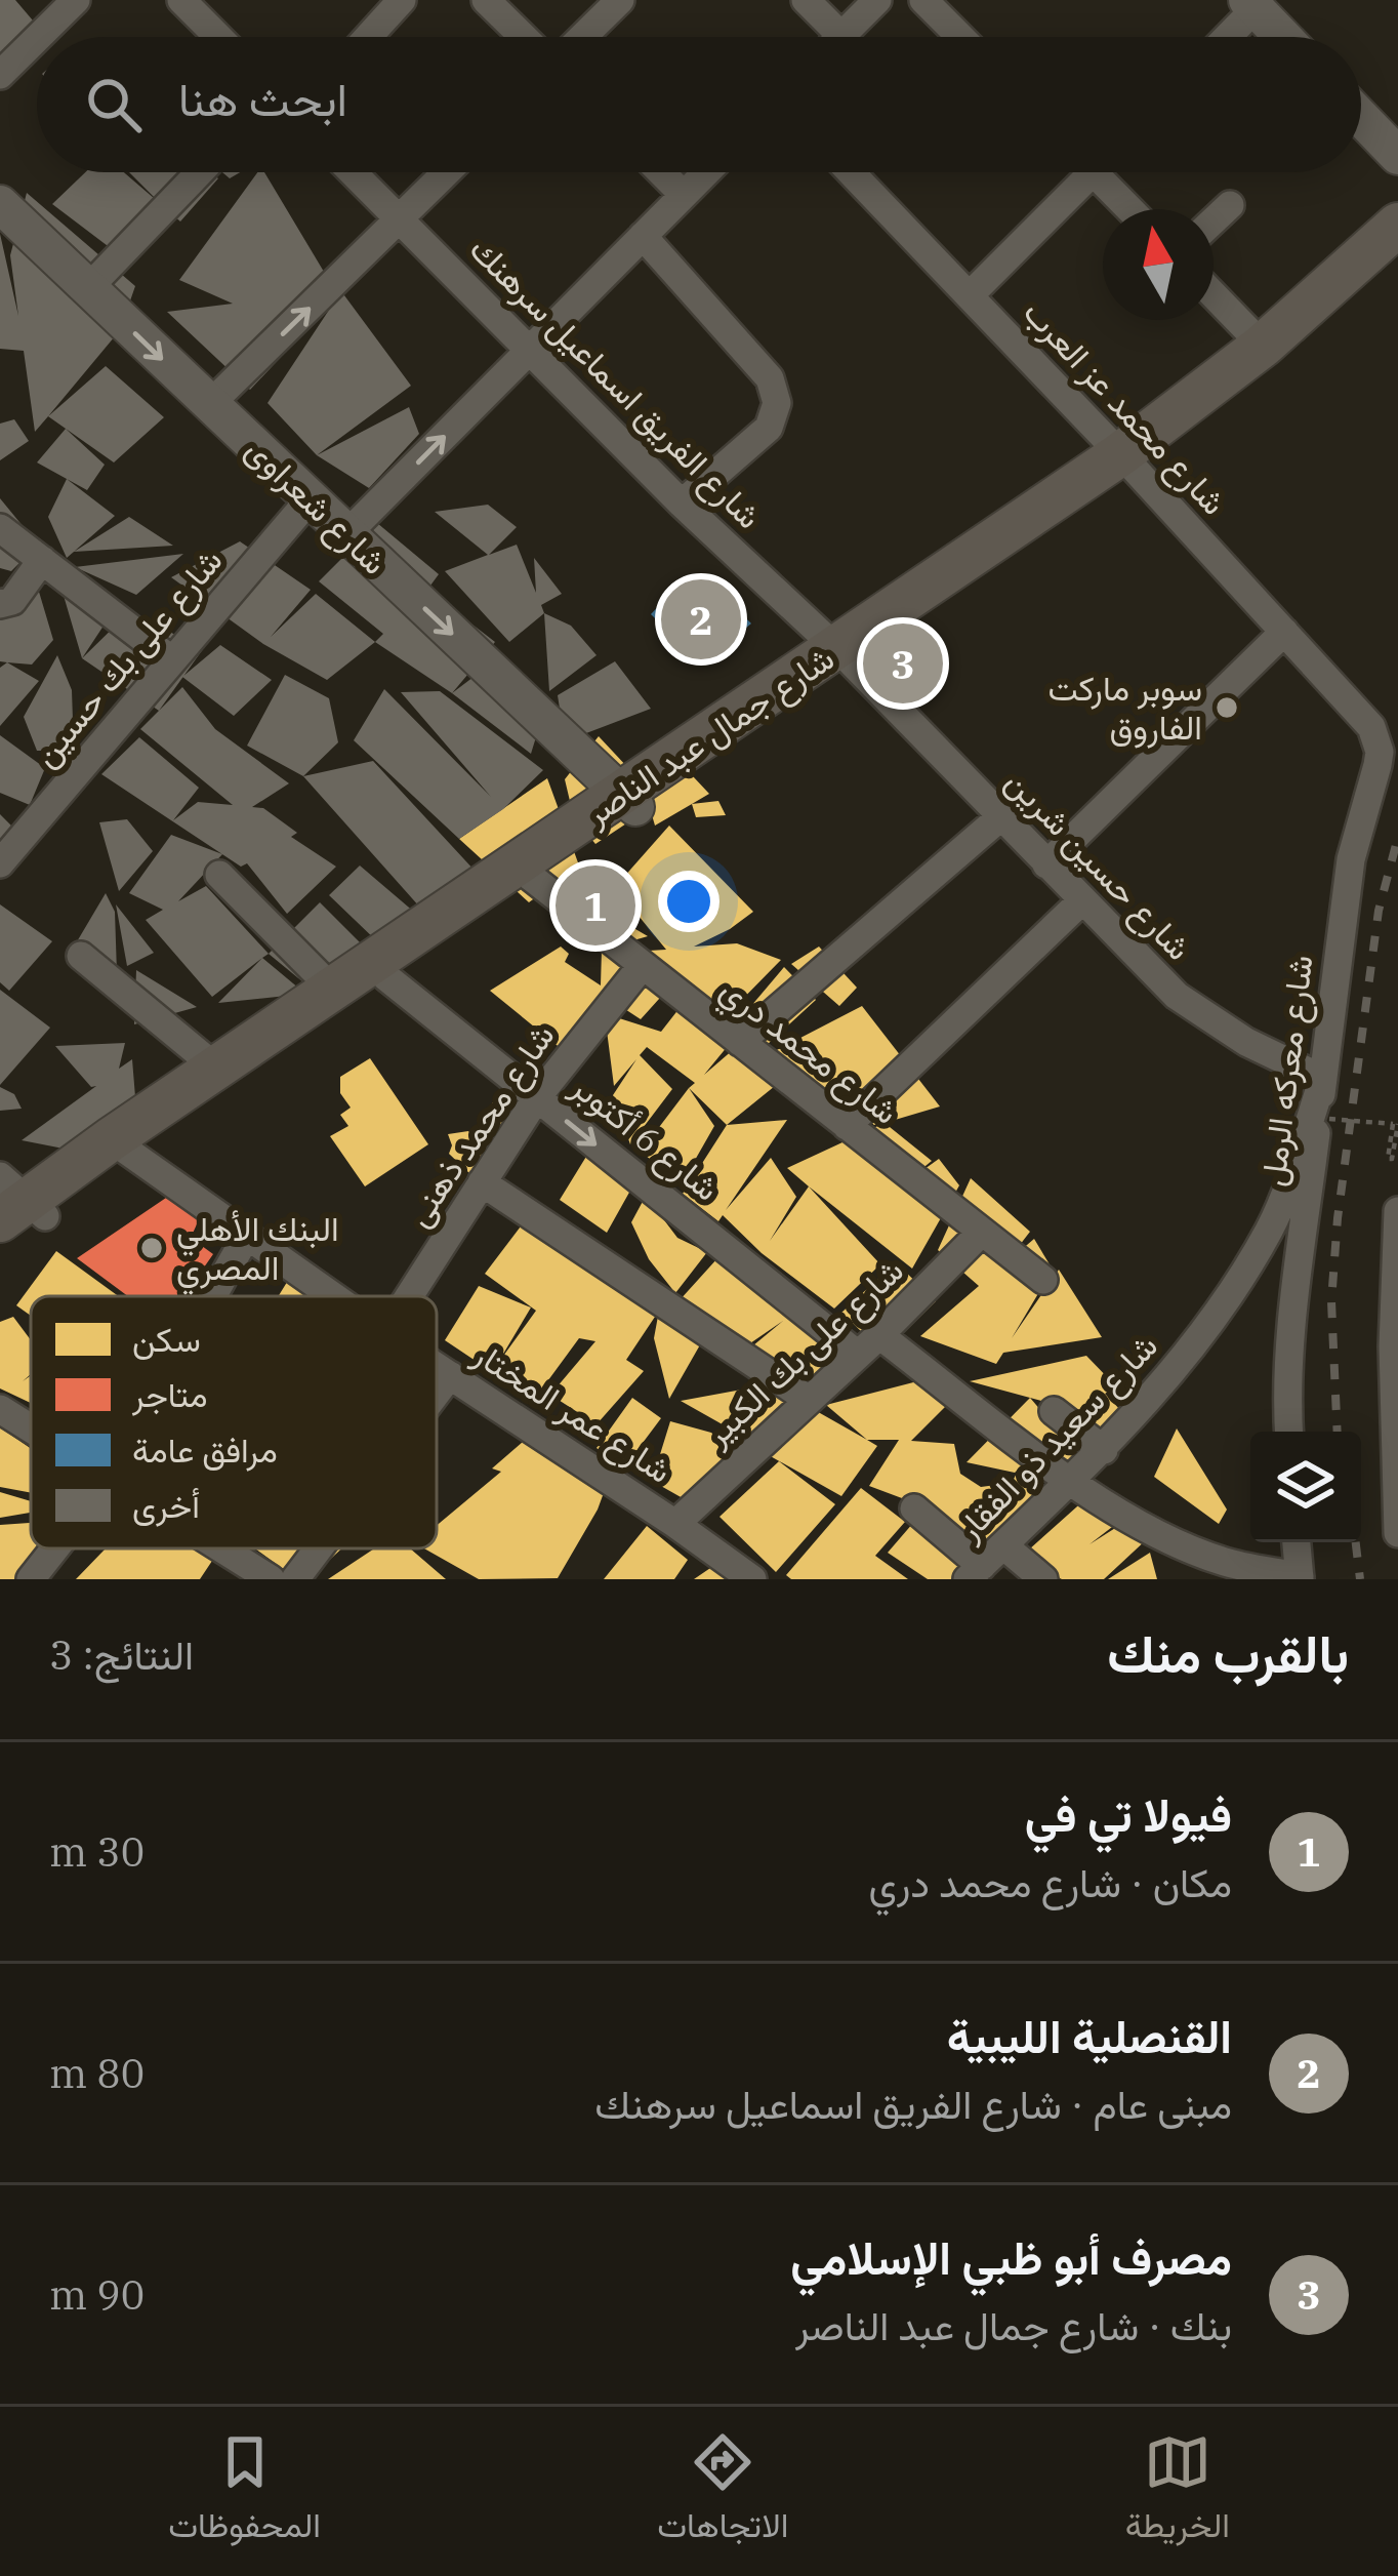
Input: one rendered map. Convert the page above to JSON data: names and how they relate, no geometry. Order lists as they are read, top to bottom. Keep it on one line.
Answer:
{"streets":{"main road":["شارع جمال عبد الناصر"],"street":["شارع الفريق اسماعيل سرهنك","شارع محمد عز العرب","شارع شعراوى","شارع على بك حسين","شارع حسين شرين","شارع محمد دري","شارع معركه الرمل","شارع محمد ذهنى","شارع 6 أكتوبر","شارع على بك الكبير","شارع عمر المختار","شارع سعيد ذو الفقار"]},"crossings":[["شارع الفريق اسماعيل سرهنك","شارع جمال عبد الناصر"],["شارع الفريق اسماعيل سرهنك","شارع حسين شرين"],["شارع محمد عز العرب","شارع جمال عبد الناصر"],["شارع محمد عز العرب","شارع معركه الرمل"],["شارع شعراوى","شارع على بك حسين"],["شارع شعراوى","شارع جمال عبد الناصر"],["شارع جمال عبد الناصر","شارع حسين شرين"],["شارع جمال عبد الناصر","شارع محمد دري"],["شارع جمال عبد الناصر","شارع 6 أكتوبر"],["شارع جمال عبد الناصر","شارع عمر المختار"],["شارع حسين شرين","شارع معركه الرمل"],["شارع حسين شرين","شارع سعيد ذو الفقار"],["شارع محمد دري","شارع محمد ذهنى"],["شارع محمد دري","شارع على بك الكبير"],["شارع معركه الرمل","شارع سعيد ذو الفقار"],["شارع محمد ذهنى","شارع 6 أكتوبر"],["شارع 6 أكتوبر","شارع على بك الكبير"],["شارع 6 أكتوبر","شارع سعيد ذو الفقار"],["شارع على بك الكبير","شارع عمر المختار"]],"one_way":["شارع شعراوى"],"places":["سوبر ماركت الفاروق","البنك الأهلي المصري"],"legend":["سكن","متاجر","مرافق عامة","أخرى"],"north":"top","page":{"search":"ابحث هنا","pins":["2","3","1"],"heading":["بالقرب منك","النتائج: 3"],"list":[{"mark":"1","name":"فيولا تي في","note":"مكان · شارع محمد دري","value":"30 m"},{"mark":"2","name":"القنصلية الليبية","note":"مبنى عام · شارع الفريق اسماعيل سرهنك","value":"80 m"},{"mark":"3","name":"مصرف أبو ظبي الإسلامي","note":"بنك · شارع جمال عبد الناصر","value":"90 m"}],"nav":["الخريطة","الاتجاهات","المحفوظات"]}}
